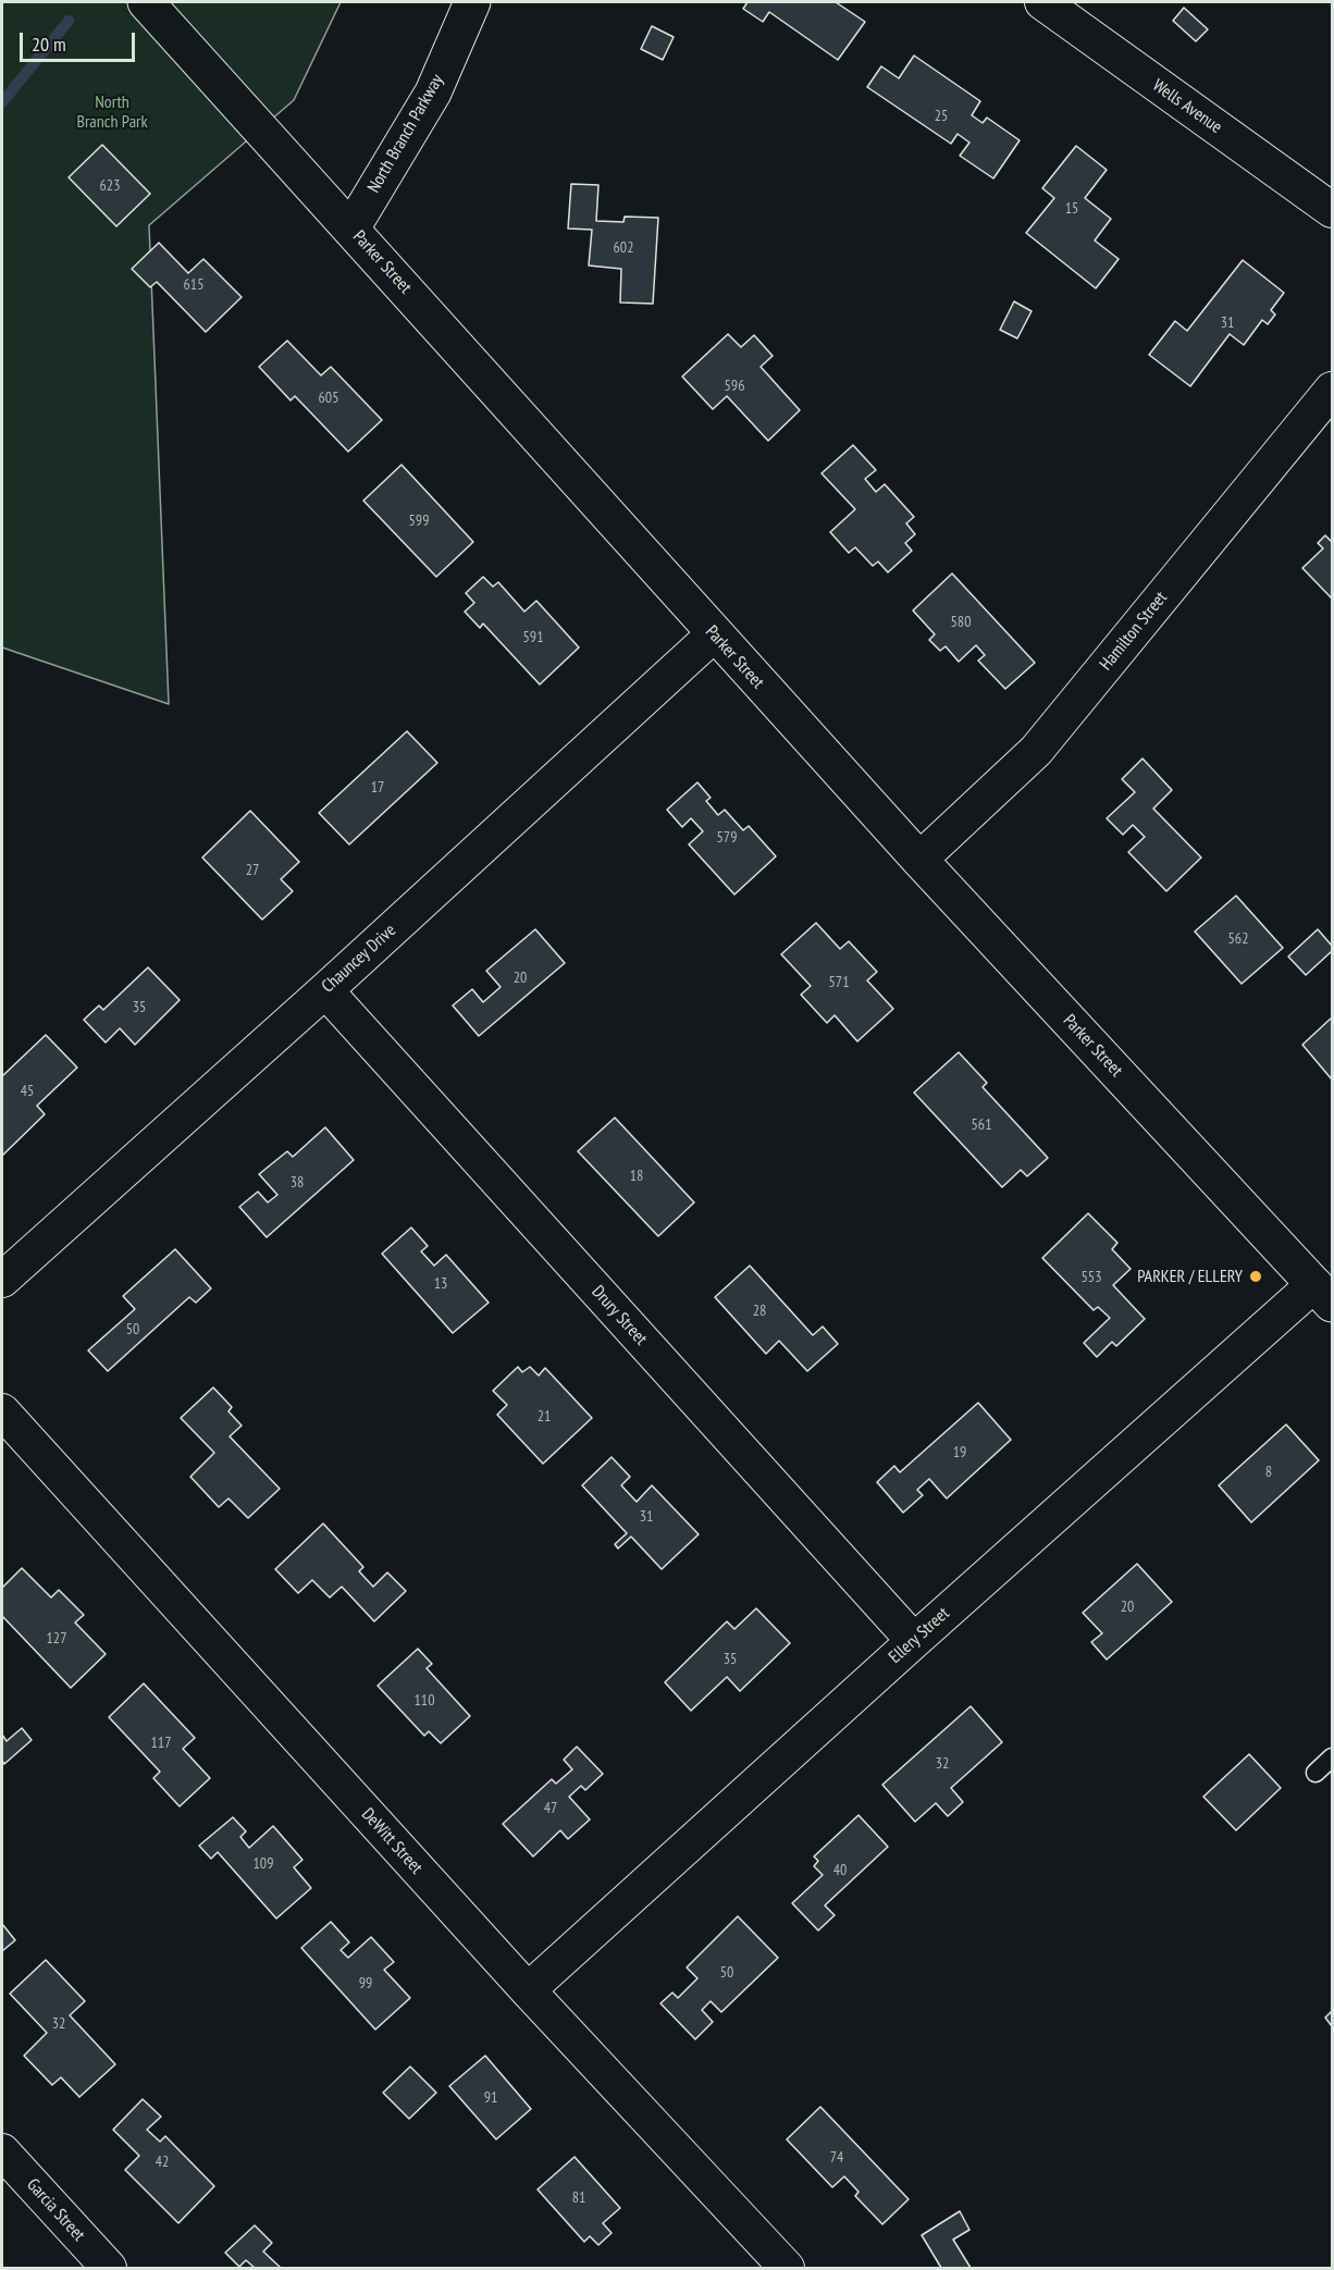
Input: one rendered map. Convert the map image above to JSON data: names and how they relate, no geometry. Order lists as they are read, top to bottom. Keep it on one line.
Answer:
{"streets":{"main road":["North Branch Parkway","Parker Street"],"street":["Wells Avenue","Hamilton Street","Chauncey Drive","Drury Street","Ellery Street","DeWitt Street","Garcia Street"]},"crossings":[["North Branch Parkway","Parker Street"],["Parker Street","Hamilton Street"],["Parker Street","Chauncey Drive"],["Parker Street","Ellery Street"],["Chauncey Drive","Drury Street"],["Drury Street","Ellery Street"],["Ellery Street","DeWitt Street"]],"parks":["North Branch Park"],"places":["PARKER / ELLERY"],"house_numbers":["25","623","15","602","615","31","596","605","599","580","591","17","579","27","562","20","571","35","45","561","18","38","553","13","28","50","21","19","8","31","20","127","35","110","117","32","47","109","40","50","99","32","91","74","42","81"],"scale_bar":"20 m"}
